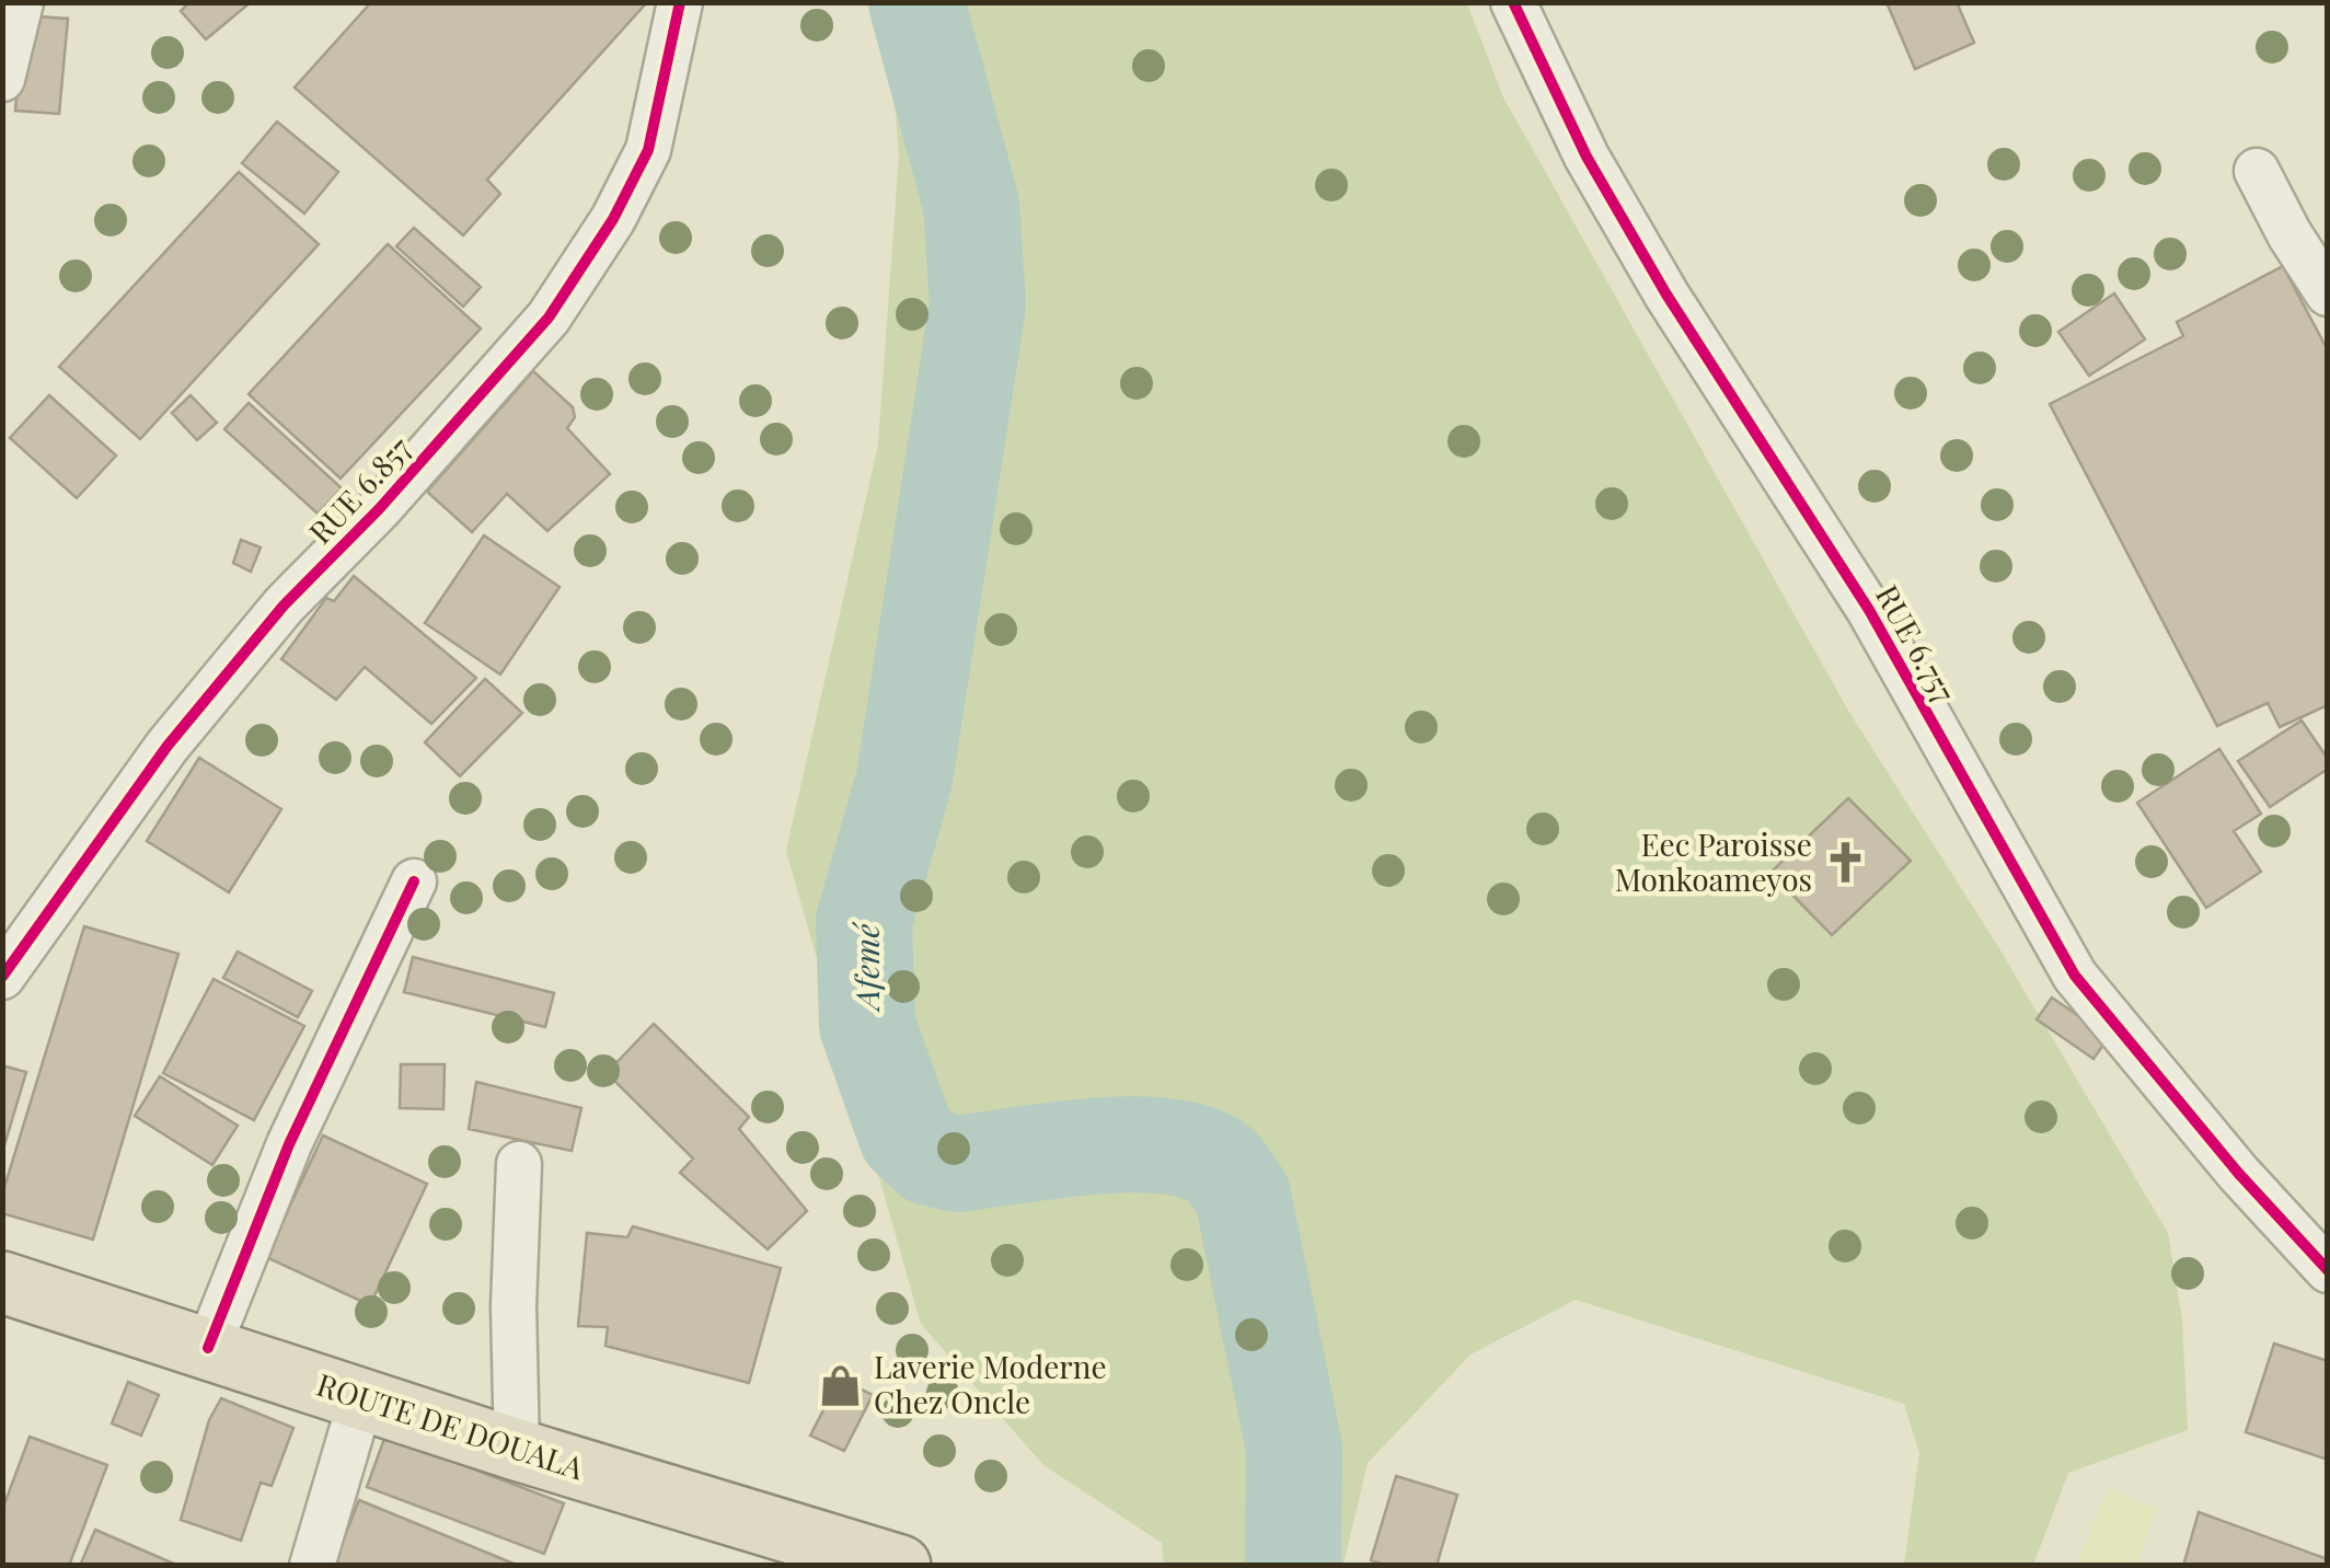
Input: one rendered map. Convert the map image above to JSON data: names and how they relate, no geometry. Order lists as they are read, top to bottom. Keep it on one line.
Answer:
{"streets":{"highway":["ROUTE DE DOUALA"],"street":["RUE 6.857","RUE 6.757"]},"water":["Afemé"],"places":{"church":["Eec Paroisse Monkoameyos"],"shop":["Laverie Moderne Chez Oncle"]}}
